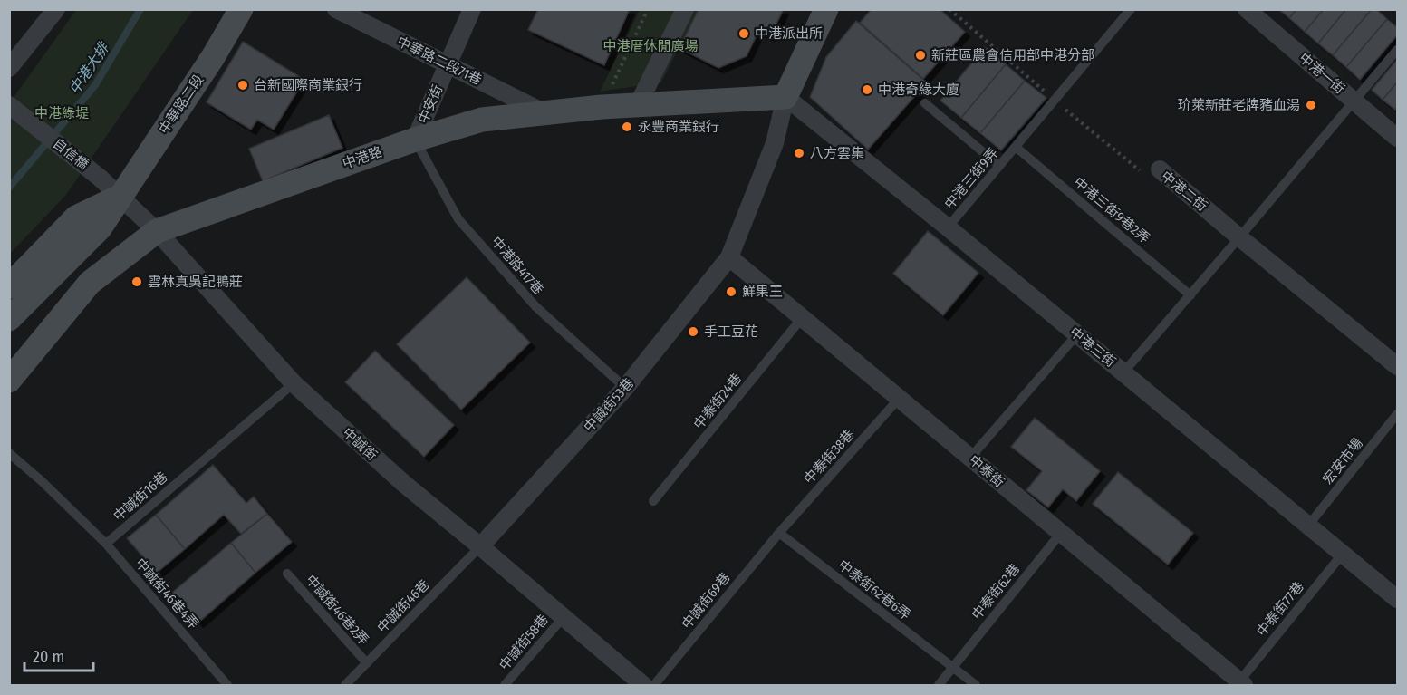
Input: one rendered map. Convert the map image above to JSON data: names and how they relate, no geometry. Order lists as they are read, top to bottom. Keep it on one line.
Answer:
{"streets":{"street":["中華路二段71巷","中港一街","中華路二段","中安街","自信橋","中港路","中港二街","中港三街","中誠街53巷","中誠街","中泰街"],"lane":["中港三街9弄","中港三街9巷2弄","中港路417巷","中泰街24巷","中泰街38巷","宏安市場","中誠街16巷","中泰街62巷6弄","中泰街62巷","中誠街46巷4弄","中誠街69巷","中誠街46巷","中泰街77巷","中誠街46巷2弄","中誠街58巷"]},"crossings":[["中華路二段71巷","中安街"],["中華路二段71巷","中港路"],["中華路二段","中誠街"],["中安街","中港路"],["中安街","中港路417巷"],["自信橋","中誠街"],["中港路","中港路417巷"],["中港路","中港三街"],["中港路","中誠街"],["中港三街9弄","中港二街"],["中港三街9弄","中港三街9巷2弄"],["中港三街9弄","中港三街"],["中港路417巷","中誠街53巷"],["中港三街","宏安市場"],["中港三街","中泰街77巷"],["中泰街24巷","中泰街"],["中誠街53巷","中誠街"],["中誠街53巷","中泰街"],["中誠街53巷","中誠街46巷"],["中誠街","中誠街16巷"],["中誠街","中誠街46巷"],["中誠街","中誠街58巷"],["中泰街38巷","中泰街"],["中泰街38巷","中泰街62巷6弄"],["中泰街38巷","中誠街69巷"],["中泰街","中泰街62巷"],["中泰街","中泰街77巷"],["中誠街16巷","中誠街46巷4弄"],["中泰街62巷6弄","中泰街62巷"],["中泰街62巷6弄","中誠街69巷"],["中誠街46巷","中誠街46巷2弄"]],"water":["中港大排"],"parks":["中港厝休閒廣場","中港綠堤"],"places":["中港派出所","新莊區農會信用部中港分部","台新國際商業銀行","中港奇緣大廈","玠萊新莊老牌豬血湯","永豐商業銀行","八方雲集","雲林真吳記鴨莊","鮮果王","手工豆花"],"scale_bar":"20 m"}
